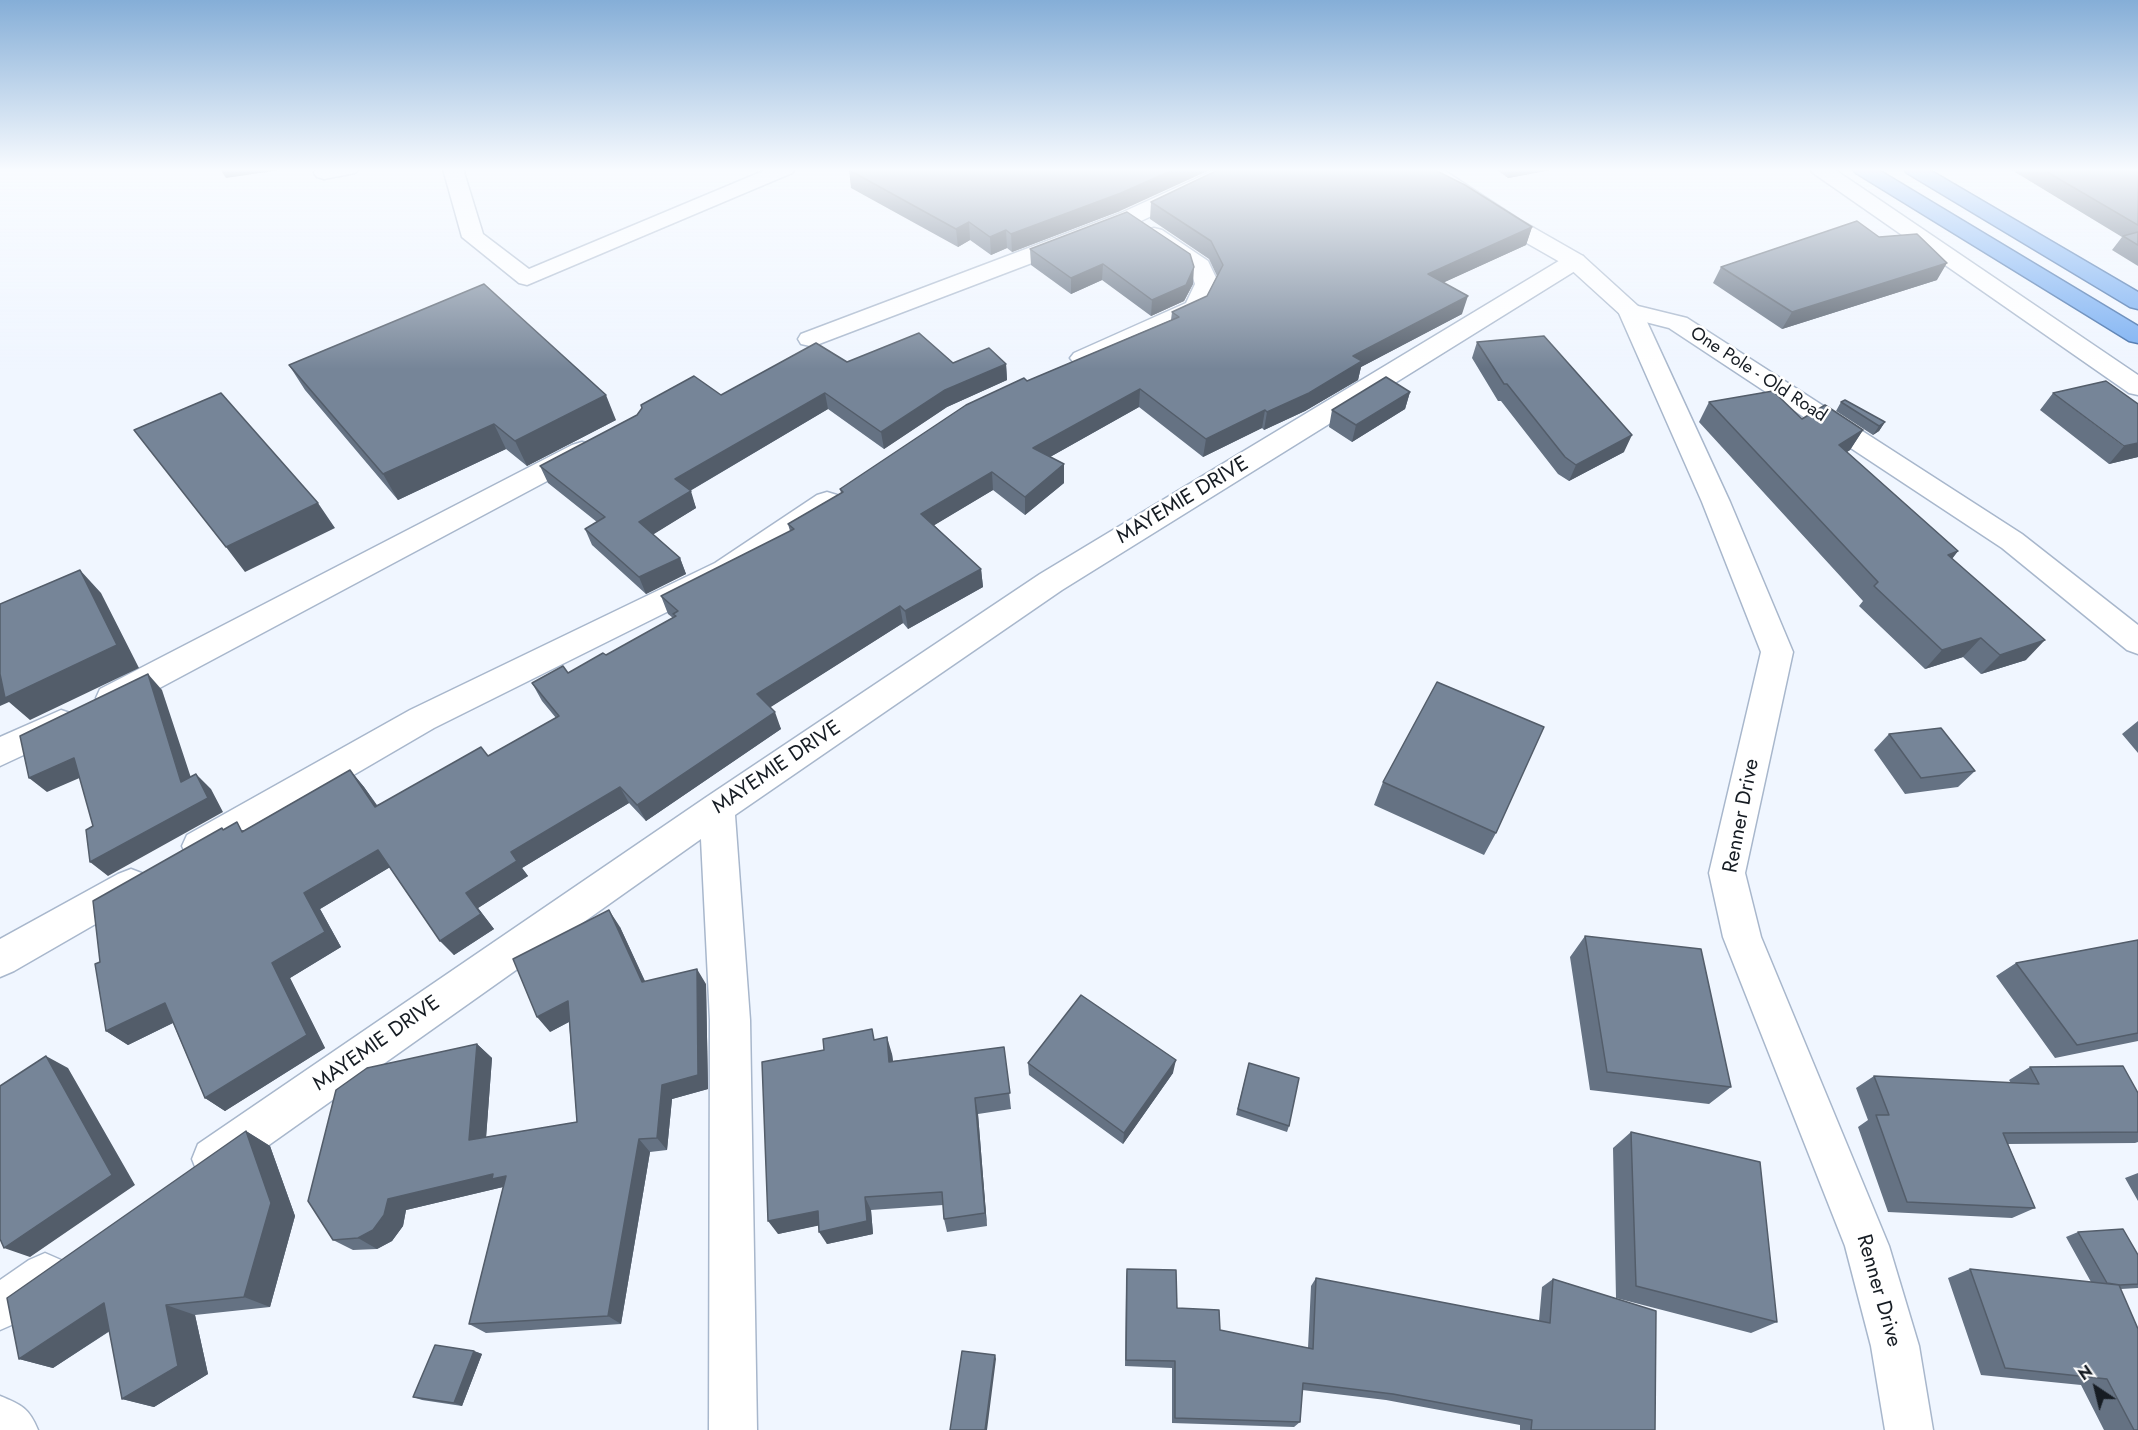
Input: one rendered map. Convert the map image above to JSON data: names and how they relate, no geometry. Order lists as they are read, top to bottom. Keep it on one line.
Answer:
{"streets":{"street":["One Pole - Old Road","MAYEMIE DRIVE","Renner Drive"]},"crossings":[["One Pole - Old Road","MAYEMIE DRIVE"],["One Pole - Old Road","Renner Drive"]],"north":"top left"}
